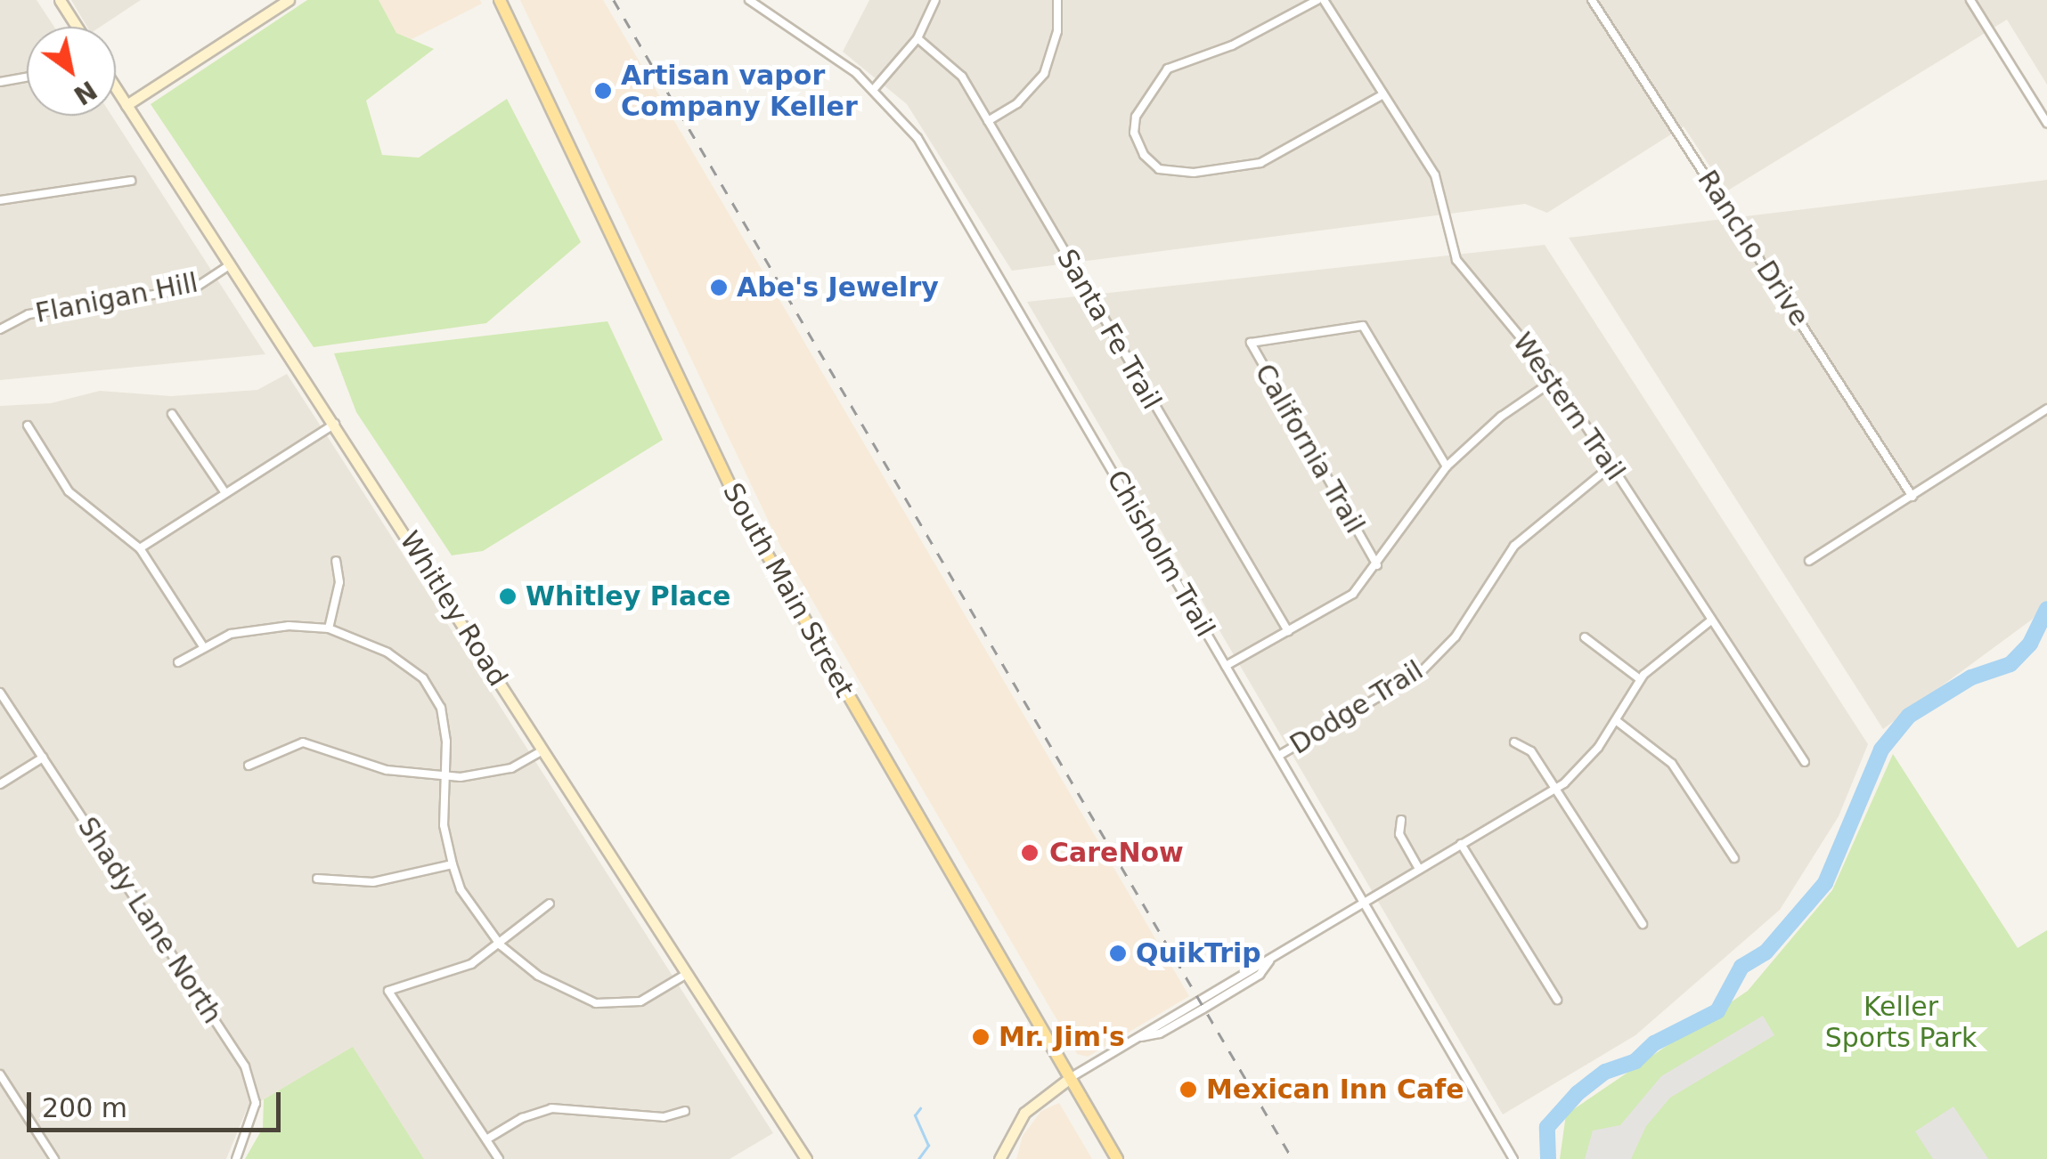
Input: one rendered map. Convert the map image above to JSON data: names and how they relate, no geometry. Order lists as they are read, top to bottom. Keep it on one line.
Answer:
{"streets":{"main road":["South Main Street"],"street":["Rancho Drive","Flanigan Hill","Santa Fe Trail","Western Trail","California Trail","Chisholm Trail","Whitley Road","Dodge Trail","Shady Lane North"]},"crossings":[["Flanigan Hill","Whitley Road"],["Western Trail","Dodge Trail"],["Chisholm Trail","Dodge Trail"]],"parks":["Keller Sports Park"],"places":["Artisan vapor Company Keller","Abe's Jewelry","Whitley Place","CareNow","QuikTrip","Mr. Jim's","Mexican Inn Cafe"],"scale_bar":"200 m","north":"bottom right"}
